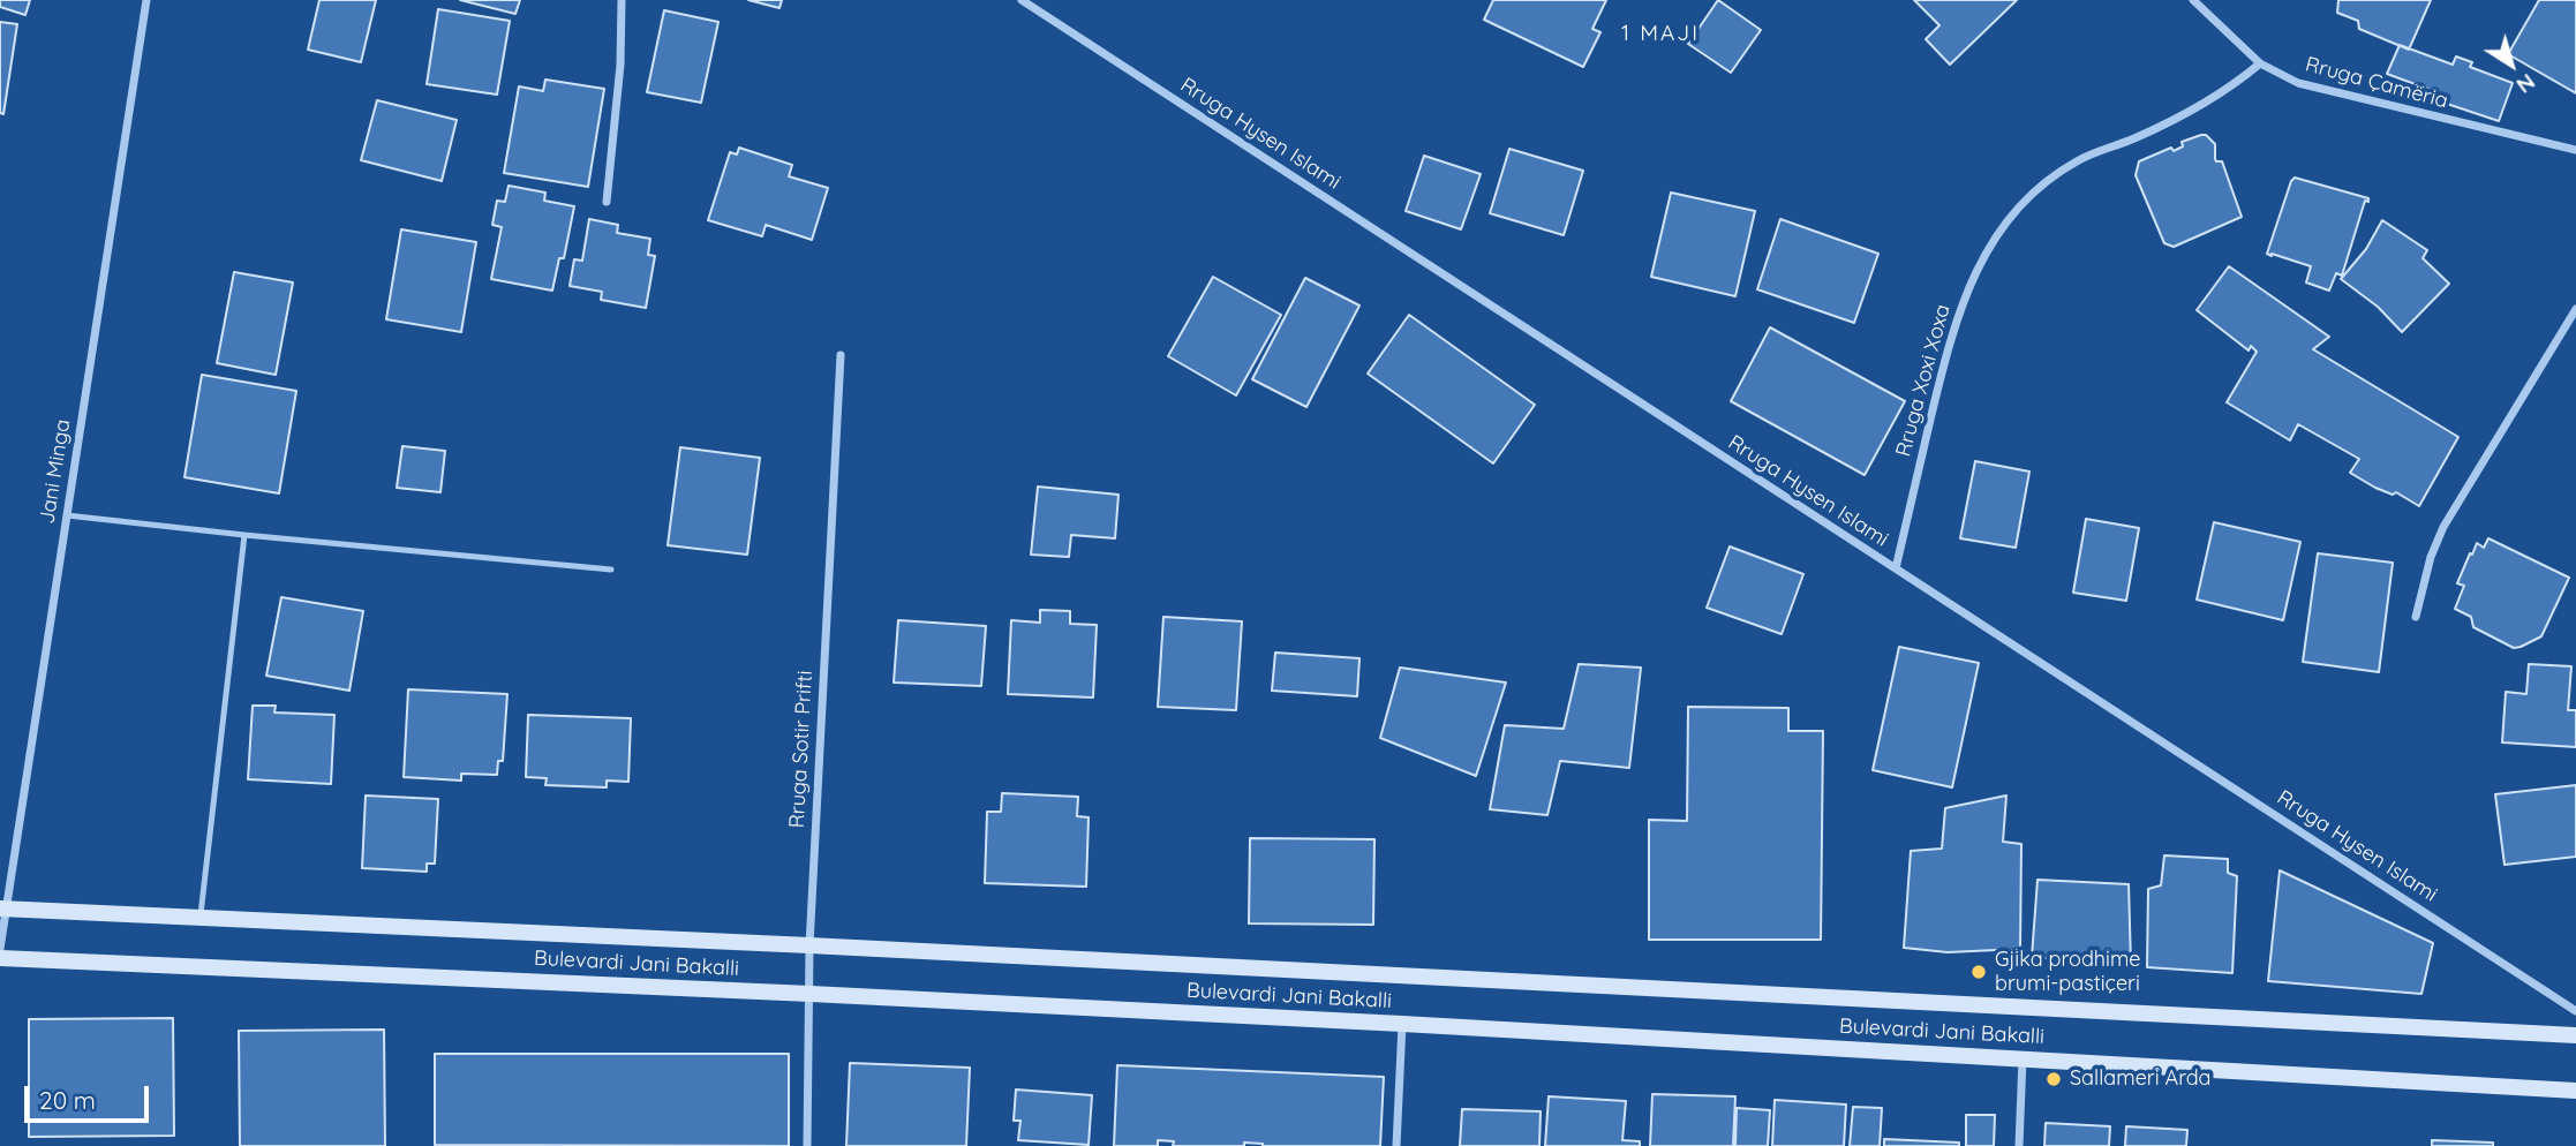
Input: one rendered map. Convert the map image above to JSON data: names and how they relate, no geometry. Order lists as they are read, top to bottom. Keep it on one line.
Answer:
{"streets":{"main road":["Bulevardi Jani Bakalli"],"street":["Rruga Çamëria","Rruga Hysen Islami","Rruga Xoxi Xoxa","Jani Minga","Rruga Sotir Prifti"]},"crossings":[["Rruga Çamëria","Rruga Xoxi Xoxa"],["Rruga Hysen Islami","Rruga Xoxi Xoxa"],["Jani Minga","Bulevardi Jani Bakalli"],["Rruga Sotir Prifti","Bulevardi Jani Bakalli"]],"districts":["1 MAJI"],"places":["Gjika prodhime brumi-pastiçeri","Sallameri Arda"],"scale_bar":"20 m","north":"bottom right"}
